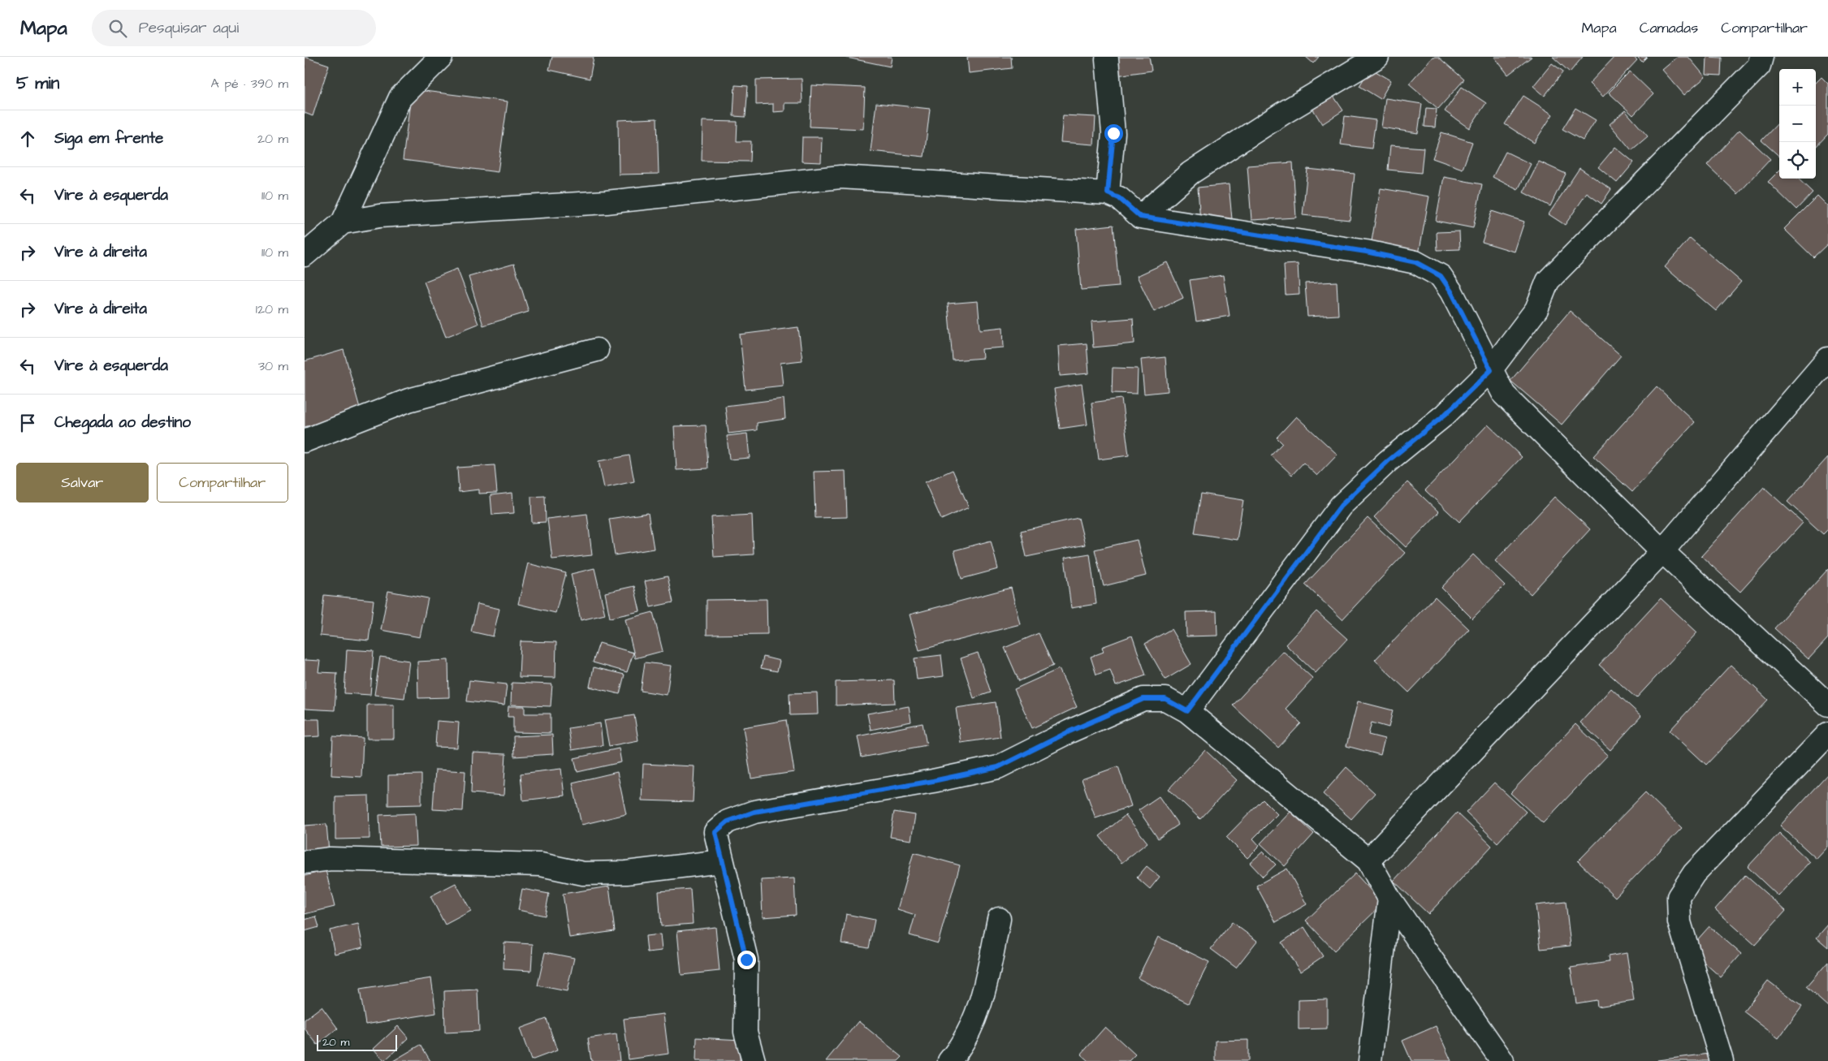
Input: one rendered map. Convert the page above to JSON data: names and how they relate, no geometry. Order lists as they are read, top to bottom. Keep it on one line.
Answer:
{"scale_bar":"20 m","page":{"header":"Mapa","search":"Pesquisar aqui","nav":["Mapa","Camadas","Compartilhar"],"heading":["5 min","A pé · 390 m"],"map_buttons":["+","−"],"list":[["Siga em frente","20 m"],["Vire à esquerda","110 m"],["Vire à direita","110 m"],["Vire à direita","120 m"],["Vire à esquerda","30 m"],"Chegada ao destino"],"buttons":["Salvar","Compartilhar"],"scale":"20 m"}}
